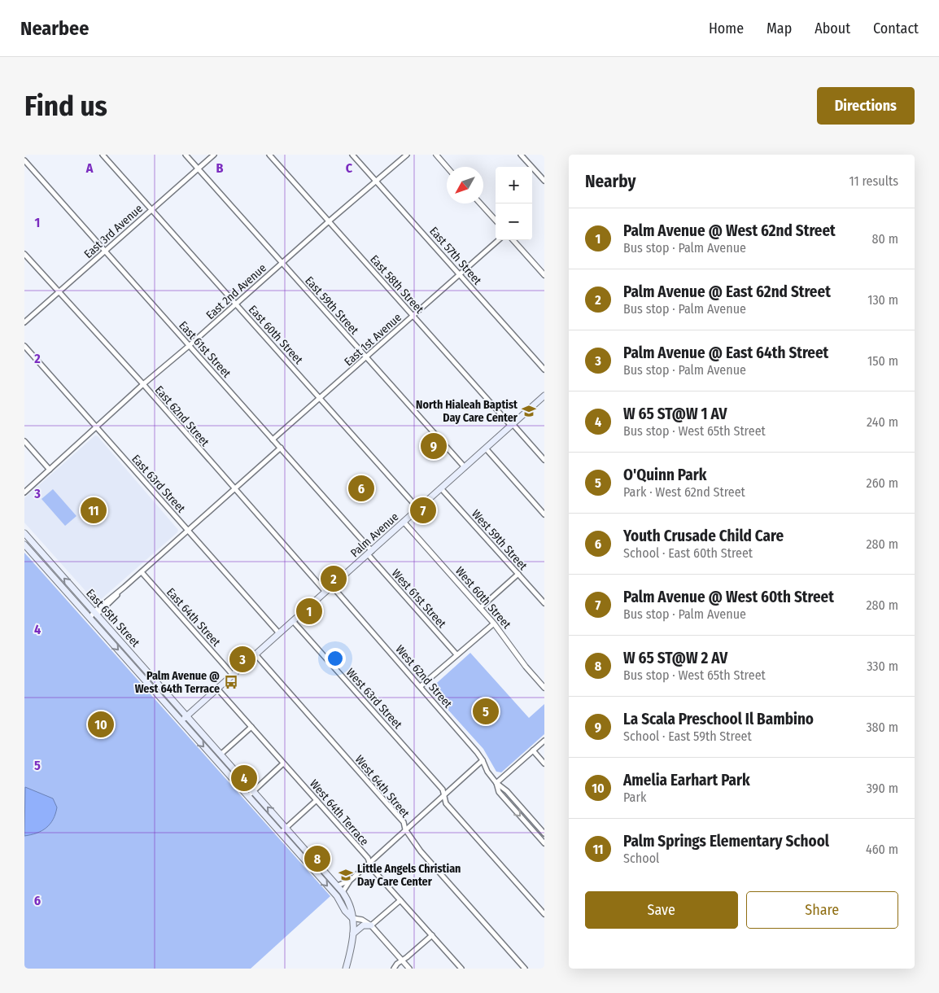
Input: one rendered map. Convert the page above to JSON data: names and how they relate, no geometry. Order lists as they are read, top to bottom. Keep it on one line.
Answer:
{"streets":{"main road":["Palm Avenue","East 65th Street"],"street":["East 3rd Avenue","East 57th Street","East 58th Street","East 2nd Avenue","East 59th Street","East 60th Street","East 1st Avenue","East 61st Street","East 62nd Street","East 63rd Street","West 59th Street","West 60th Street","West 61st Street","East 64th Street","West 62nd Street","West 63rd Street","West 64th Street","West 64th Terrace"]},"crossings":[["East 3rd Avenue","East 59th Street"],["East 3rd Avenue","East 60th Street"],["East 3rd Avenue","East 61st Street"],["East 3rd Avenue","East 62nd Street"],["East 57th Street","East 2nd Avenue"],["East 57th Street","East 1st Avenue"],["East 58th Street","East 2nd Avenue"],["East 58th Street","East 1st Avenue"],["East 58th Street","Palm Avenue"],["East 2nd Avenue","East 59th Street"],["East 2nd Avenue","East 60th Street"],["East 2nd Avenue","East 61st Street"],["East 2nd Avenue","East 62nd Street"],["East 2nd Avenue","East 63rd Street"],["East 59th Street","East 1st Avenue"],["East 59th Street","Palm Avenue"],["East 60th Street","East 1st Avenue"],["East 60th Street","Palm Avenue"],["East 1st Avenue","East 61st Street"],["East 61st Street","Palm Avenue"],["East 61st Street","West 61st Street"],["East 62nd Street","Palm Avenue"],["East 63rd Street","Palm Avenue"],["Palm Avenue","West 59th Street"],["Palm Avenue","West 60th Street"],["Palm Avenue","West 61st Street"],["Palm Avenue","East 64th Street"],["Palm Avenue","East 65th Street"],["Palm Avenue","West 62nd Street"],["Palm Avenue","West 63rd Street"],["Palm Avenue","West 64th Street"],["Palm Avenue","West 64th Terrace"]],"places":{"school or university":["North Hialeah Baptist Day Care Center","Little Angels Christian Day Care Center"],"bus stop":["Palm Avenue @ West 64th Terrace"]},"north":"bottom left","page":{"header":"Nearbee","nav":["Home","Map","About","Contact"],"buttons":["Directions",["Save","Share"]],"title":"Find us","heading":["Nearby","11 results"],"map_buttons":["+","−"],"list":[{"mark":"1","name":"Palm Avenue @ West 62nd Street","note":"Bus stop · Palm Avenue","value":"80 m"},{"mark":"2","name":"Palm Avenue @ East 62nd Street","note":"Bus stop · Palm Avenue","value":"130 m"},{"mark":"3","name":"Palm Avenue @ East 64th Street","note":"Bus stop · Palm Avenue","value":"150 m"},{"mark":"4","name":"W 65 ST@W 1 AV","note":"Bus stop · West 65th Street","value":"240 m"},{"mark":"5","name":"O'Quinn Park","note":"Park · West 62nd Street","value":"260 m"},{"mark":"6","name":"Youth Crusade Child Care","note":"School · East 60th Street","value":"280 m"},{"mark":"7","name":"Palm Avenue @ West 60th Street","note":"Bus stop · Palm Avenue","value":"280 m"},{"mark":"8","name":"W 65 ST@W 2 AV","note":"Bus stop · West 65th Street","value":"330 m"},{"mark":"9","name":"La Scala Preschool Il Bambino","note":"School · East 59th Street","value":"380 m"},{"mark":"10","name":"Amelia Earhart Park","note":"Park","value":"390 m"},{"mark":"11","name":"Palm Springs Elementary School","note":"School","value":"460 m"}],"pins":["9","6","7","11","2","1","3","5","10","4","8"]},"grid":{"columns":["A","B","C"],"rows":["1","2","3","4","5","6"]}}
